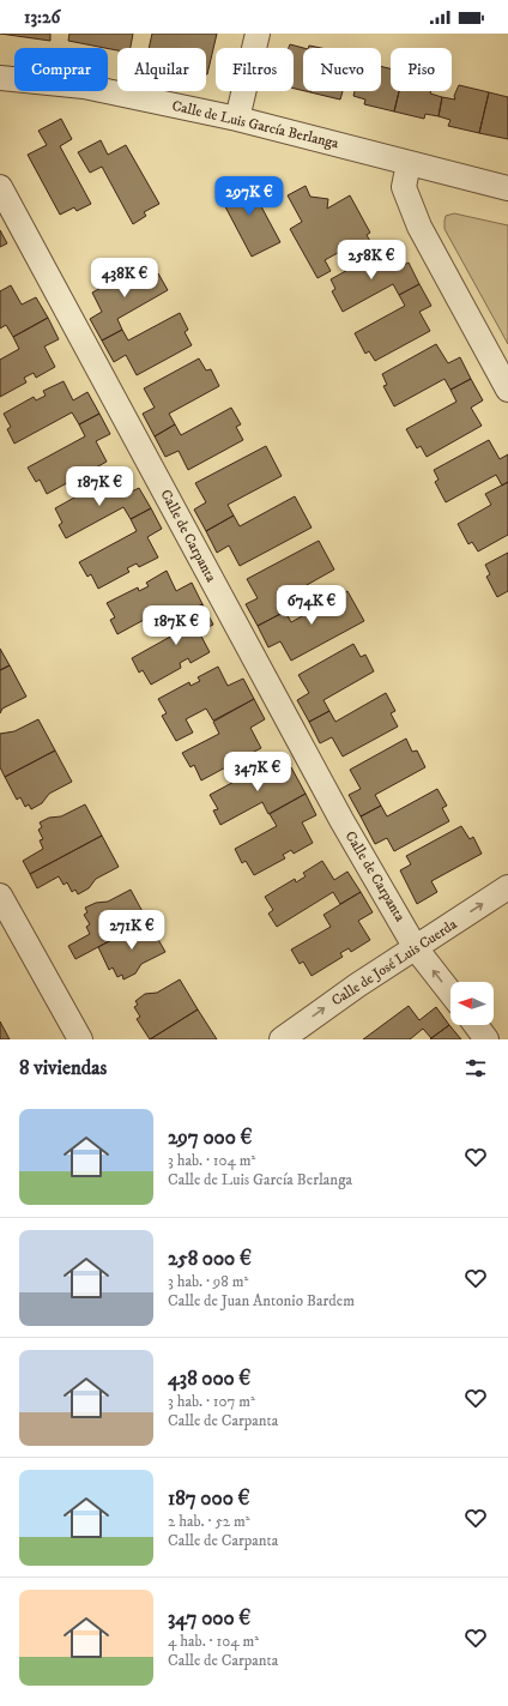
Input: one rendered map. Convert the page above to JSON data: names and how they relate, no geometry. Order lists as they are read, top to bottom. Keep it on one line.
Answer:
{"streets":{"street":["Calle de Luis García Berlanga","Calle de Carpanta","Calle de José Luis Cuerda"]},"crossings":[["Calle de Carpanta","Calle de José Luis Cuerda"]],"one_way":["Calle de José Luis Cuerda"],"north":"left","page":{"status":"13:26","chip":["Comprar","Alquilar","Filtros","Nuevo","Piso"],"price":["297K €","258K €","438K €","187K €","674K €","187K €","347K €","271K €"],"heading":"8 viviendas","list":[{"name":"297 000 €","note":"3 hab. · 104 m² · Calle de Luis García Berlanga"},{"name":"258 000 €","note":"3 hab. · 98 m² · Calle de Juan Antonio Bardem"},{"name":"438 000 €","note":"3 hab. · 107 m² · Calle de Carpanta"},{"name":"187 000 €","note":"2 hab. · 52 m² · Calle de Carpanta"},{"name":"347 000 €","note":"4 hab. · 104 m² · Calle de Carpanta"}]}}
